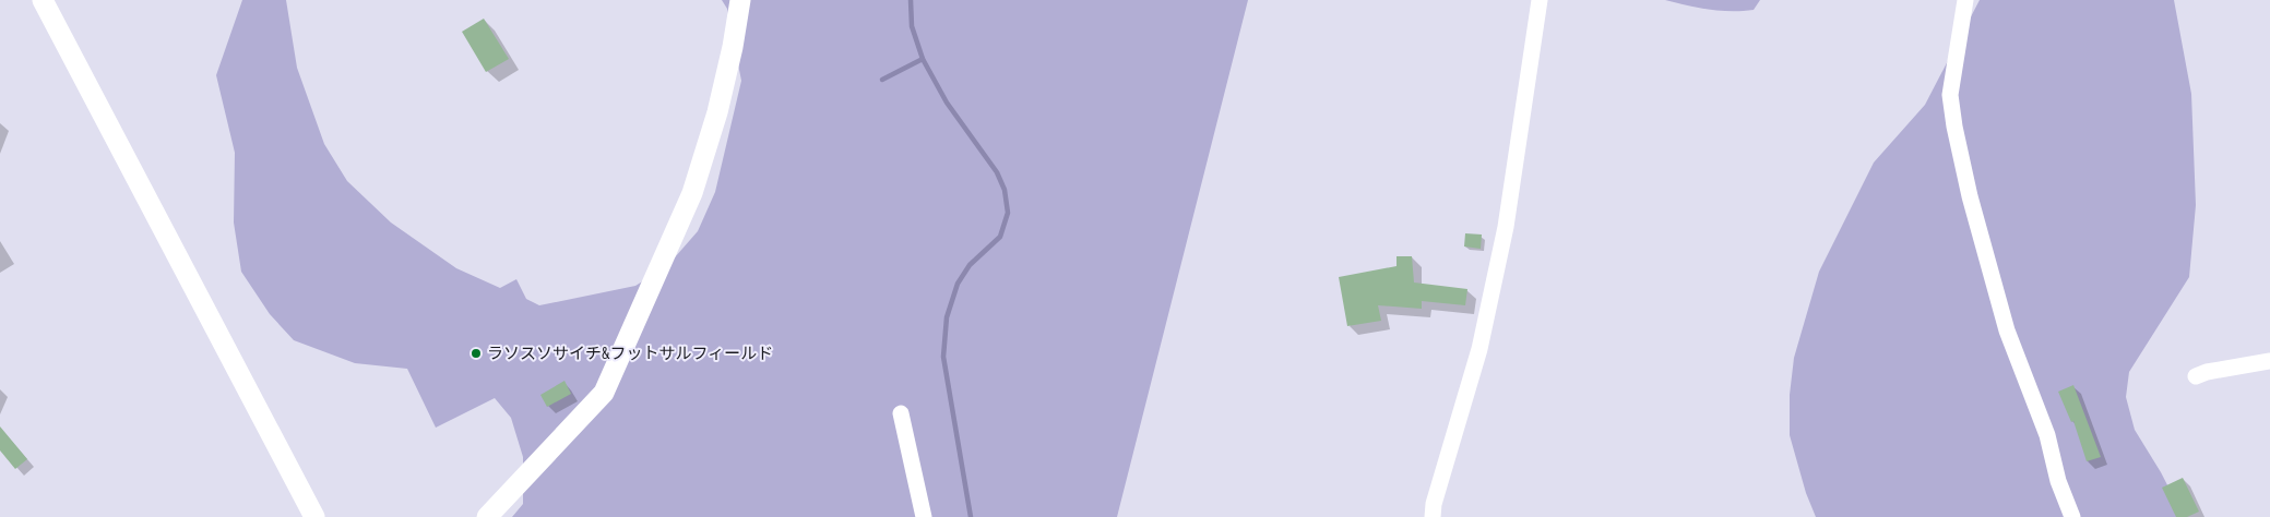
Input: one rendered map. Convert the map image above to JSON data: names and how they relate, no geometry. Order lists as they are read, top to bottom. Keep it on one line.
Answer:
{"places":["ラソスソサイチ&フットサルフィールド"]}
